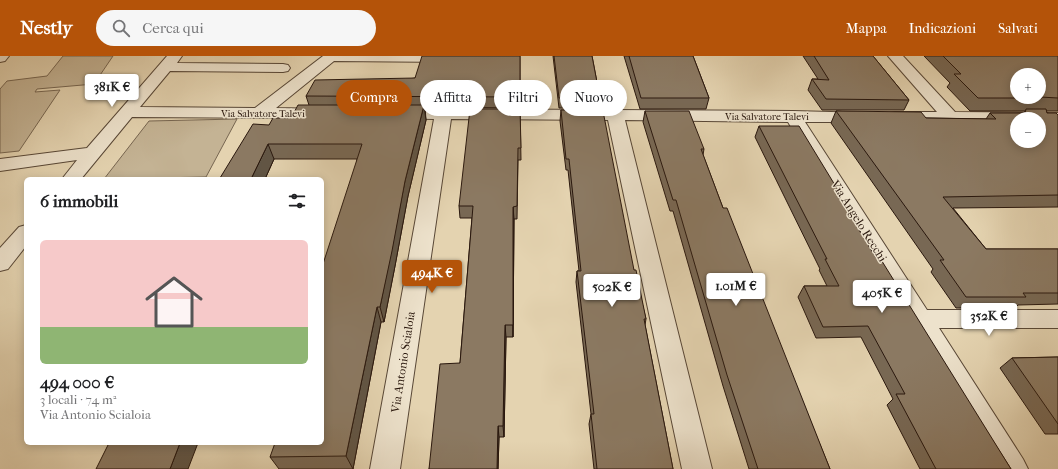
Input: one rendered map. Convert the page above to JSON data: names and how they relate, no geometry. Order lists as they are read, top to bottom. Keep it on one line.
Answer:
{"streets":{"street":["Via Salvatore Talevi","Via Angelo Recchi","Via Antonio Scialoia"]},"crossings":[["Via Salvatore Talevi","Via Angelo Recchi"]],"page":{"header":"Nestly","search":"Cerca qui","nav":["Mappa","Indicazioni","Salvati"],"map_buttons":["+","−"],"price":["381K €","494K €","1.01M €","502K €","405K €","352K €"],"chip":["Compra","Affitta","Filtri","Nuovo"],"heading":"6 immobili","list":[{"name":"494 000 €","note":"3 locali · 74 m² · Via Antonio Scialoia"}]}}
